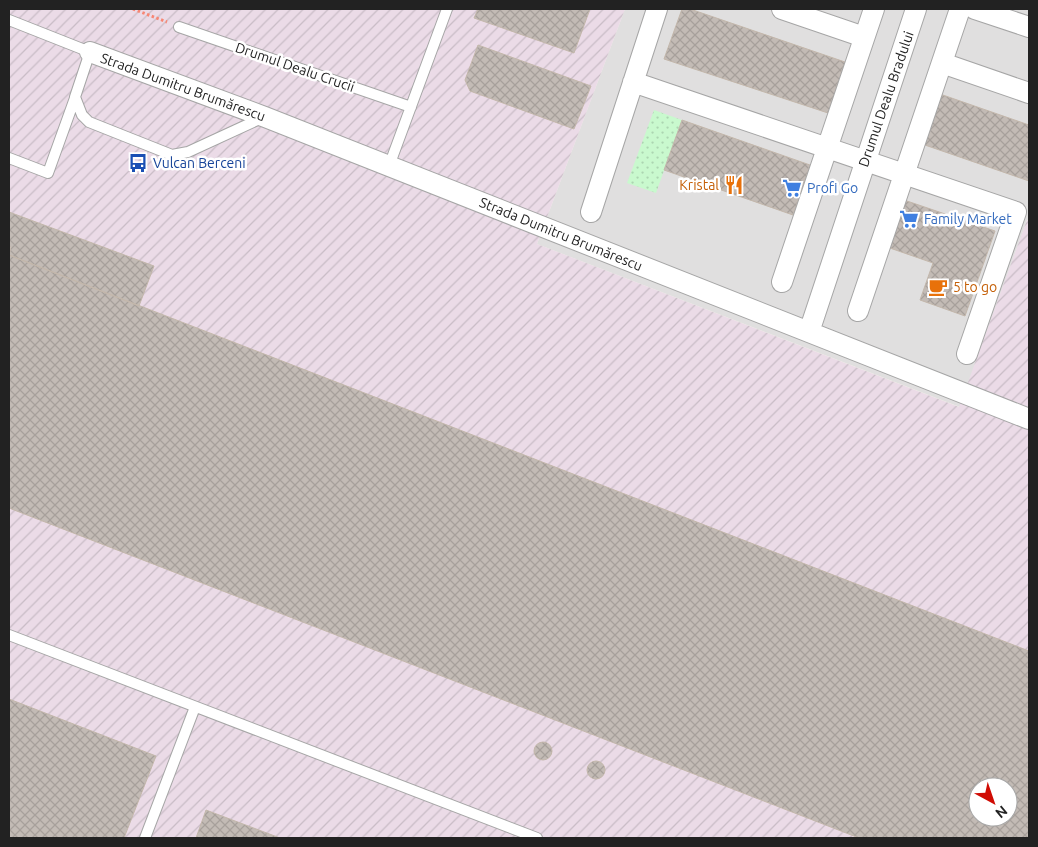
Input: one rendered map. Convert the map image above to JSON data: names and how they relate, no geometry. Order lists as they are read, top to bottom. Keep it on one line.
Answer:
{"streets":{"street":["Strada Dumitru Brumărescu","Drumul Dealu Bradului"],"lane":["Drumul Dealu Crucii"]},"crossings":[["Strada Dumitru Brumărescu","Drumul Dealu Bradului"]],"places":{"bus stop":["Vulcan Berceni"],"restaurant":["Kristal"],"supermarket":["Profi Go","Family Market"],"cafe":["5 to go"]},"north":"bottom right"}
